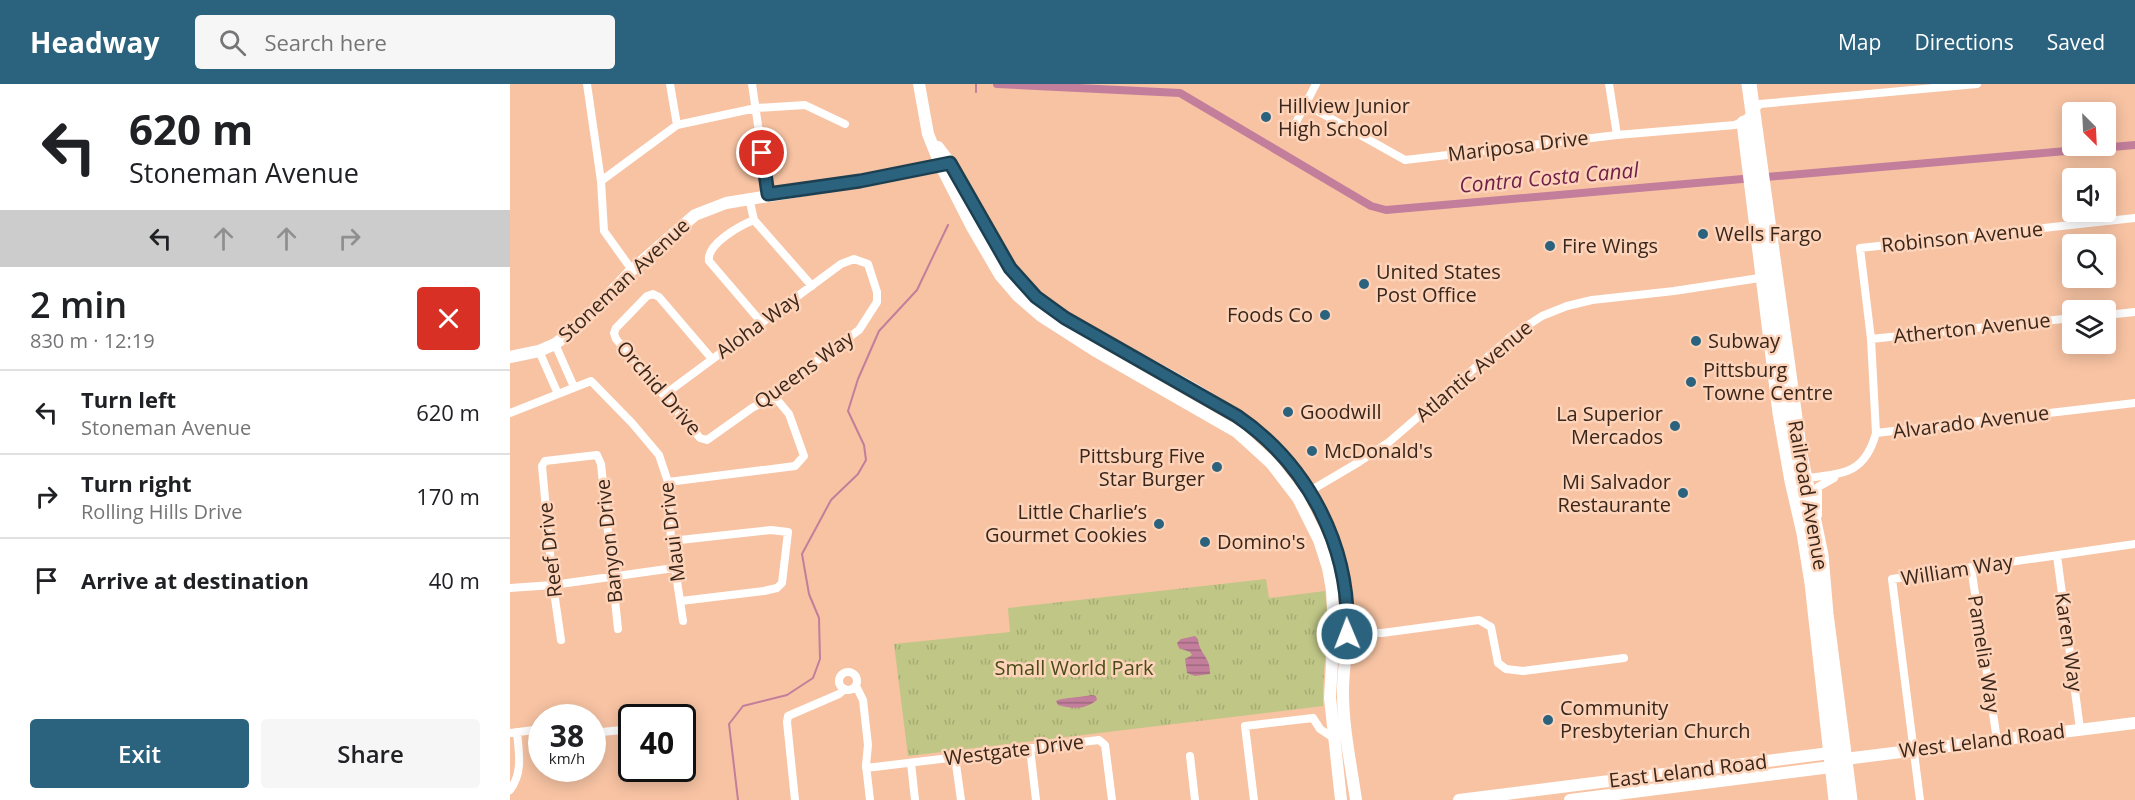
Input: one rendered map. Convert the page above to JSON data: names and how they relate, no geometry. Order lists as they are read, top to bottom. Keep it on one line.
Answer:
{"streets":{"highway":["Railroad Avenue"],"street":["Mariposa Drive","Robinson Avenue","Stoneman Avenue","Aloha Way","Atherton Avenue","Queens Way","Atlantic Avenue","Orchid Drive","Alvarado Avenue","Maui Drive","Banyon Drive","Reef Drive","William Way","Karen Way","Pamelia Way","West Leland Road","Westgate Drive","East Leland Road"]},"crossings":[["Mariposa Drive","Railroad Avenue"],["Robinson Avenue","Atherton Avenue"],["Aloha Way","Queens Way"],["Aloha Way","Orchid Drive"],["Queens Way","Orchid Drive"],["Atlantic Avenue","Railroad Avenue"],["Alvarado Avenue","Railroad Avenue"],["Railroad Avenue","West Leland Road"],["Railroad Avenue","East Leland Road"],["Banyon Drive","Reef Drive"],["William Way","Karen Way"],["William Way","Pamelia Way"],["William Way","West Leland Road"],["Karen Way","West Leland Road"],["Pamelia Way","West Leland Road"],["West Leland Road","East Leland Road"]],"water":["Contra Costa Canal"],"parks":["Small World Park"],"places":["Hillview Junior High School","Wells Fargo","Fire Wings","United States Post Office","Foods Co","Subway","Pittsburg Towne Centre","Goodwill","La Superior Mercados","McDonald's","Pittsburg Five Star Burger","Mi Salvador Restaurante","Little Charlie’s Gourmet Cookies","Domino's","Community Presbyterian Church"],"north":"bottom right","page":{"header":"Headway","search":"Search here","nav":["Map","Directions","Saved"],"turn":["620 m","Stoneman Avenue"],"heading":["2 min","830 m · 12:19"],"list":[{"name":"Turn left","note":"Stoneman Avenue","value":"620 m"},{"name":"Turn right","note":"Rolling Hills Drive","value":"170 m"},{"name":"Arrive at destination","value":"40 m"}],"speed":"38 km/h","limit":"40","buttons":["Exit","Share"]}}
